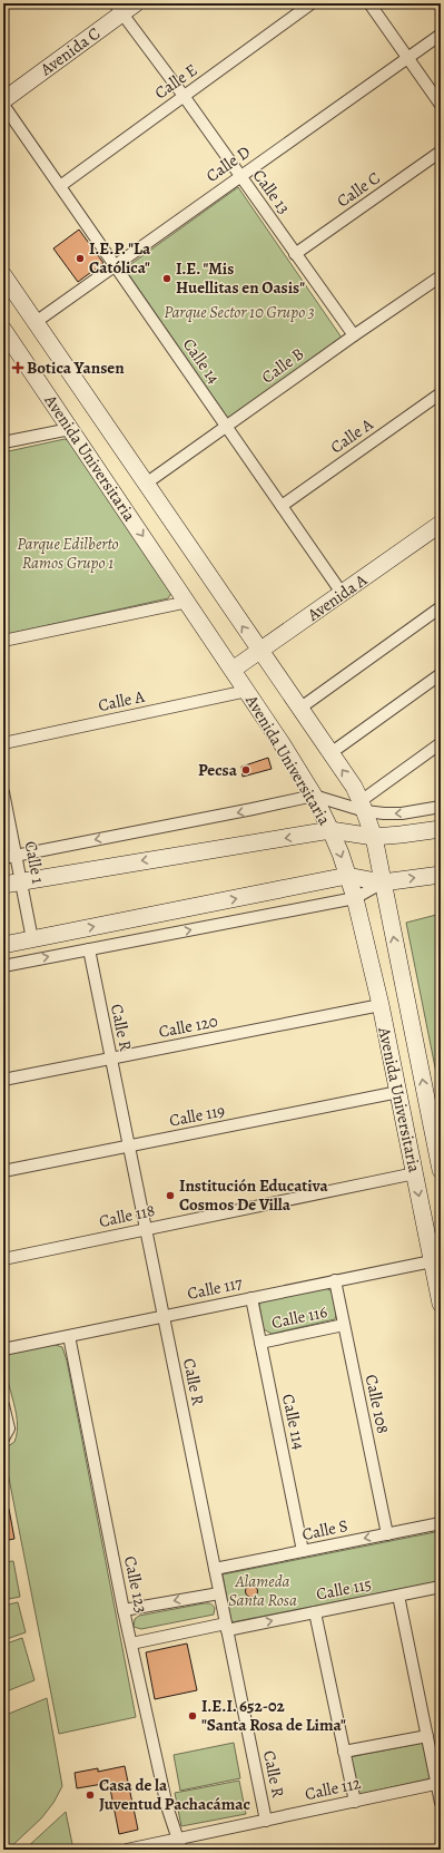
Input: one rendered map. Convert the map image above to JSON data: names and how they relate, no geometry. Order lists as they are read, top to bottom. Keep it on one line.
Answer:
{"streets":{"street":["Avenida C","Calle E","Calle D","Calle C","Calle 13","Calle 14","Calle B","Calle A","Avenida Universitaria","Avenida A","Calle 1","Calle 120","Calle R","Calle 119","Calle 118","Calle 117","Calle 116","Calle 108","Calle 114","Calle S","Calle 123","Calle 115","Calle 112"]},"crossings":[["Avenida C","Calle 13"],["Calle E","Calle 13"],["Calle E","Calle 14"],["Calle D","Calle 13"],["Calle D","Calle 14"],["Calle D","Avenida Universitaria"],["Calle C","Calle 13"],["Calle 13","Calle B"],["Calle 14","Calle B"],["Calle 14","Calle A"],["Calle 14","Avenida A"],["Calle B","Avenida Universitaria"],["Calle A","Avenida Universitaria"],["Avenida Universitaria","Avenida A"],["Avenida Universitaria","Calle 120"],["Avenida Universitaria","Calle 119"],["Avenida Universitaria","Calle 118"],["Avenida Universitaria","Calle 117"],["Calle 120","Calle R"],["Calle R","Calle 119"],["Calle R","Calle 118"],["Calle R","Calle 117"],["Calle R","Calle S"],["Calle R","Calle 115"],["Calle R","Calle 112"],["Calle 117","Calle 108"],["Calle 117","Calle 114"],["Calle 117","Calle 123"],["Calle 116","Calle 108"],["Calle 116","Calle 114"],["Calle 108","Calle S"],["Calle 114","Calle S"],["Calle 123","Calle 115"],["Calle 123","Calle 112"]],"one_way":["Calle S"],"parks":["Parque Sector 10 Grupo 3","Parque Edilberto Ramos Grupo 1","Alameda Santa Rosa"],"places":{"other":["I.E.P. \"La Católica\"","I.E. \"Mis Huellitas en Oasis\"","Pecsa","Institución Educativa Cosmos De Villa","I.E.I. 652-02 \"Santa Rosa de Lima\"","Casa de la Juventud Pachacámac"],"health":["Botica Yansen"]}}
